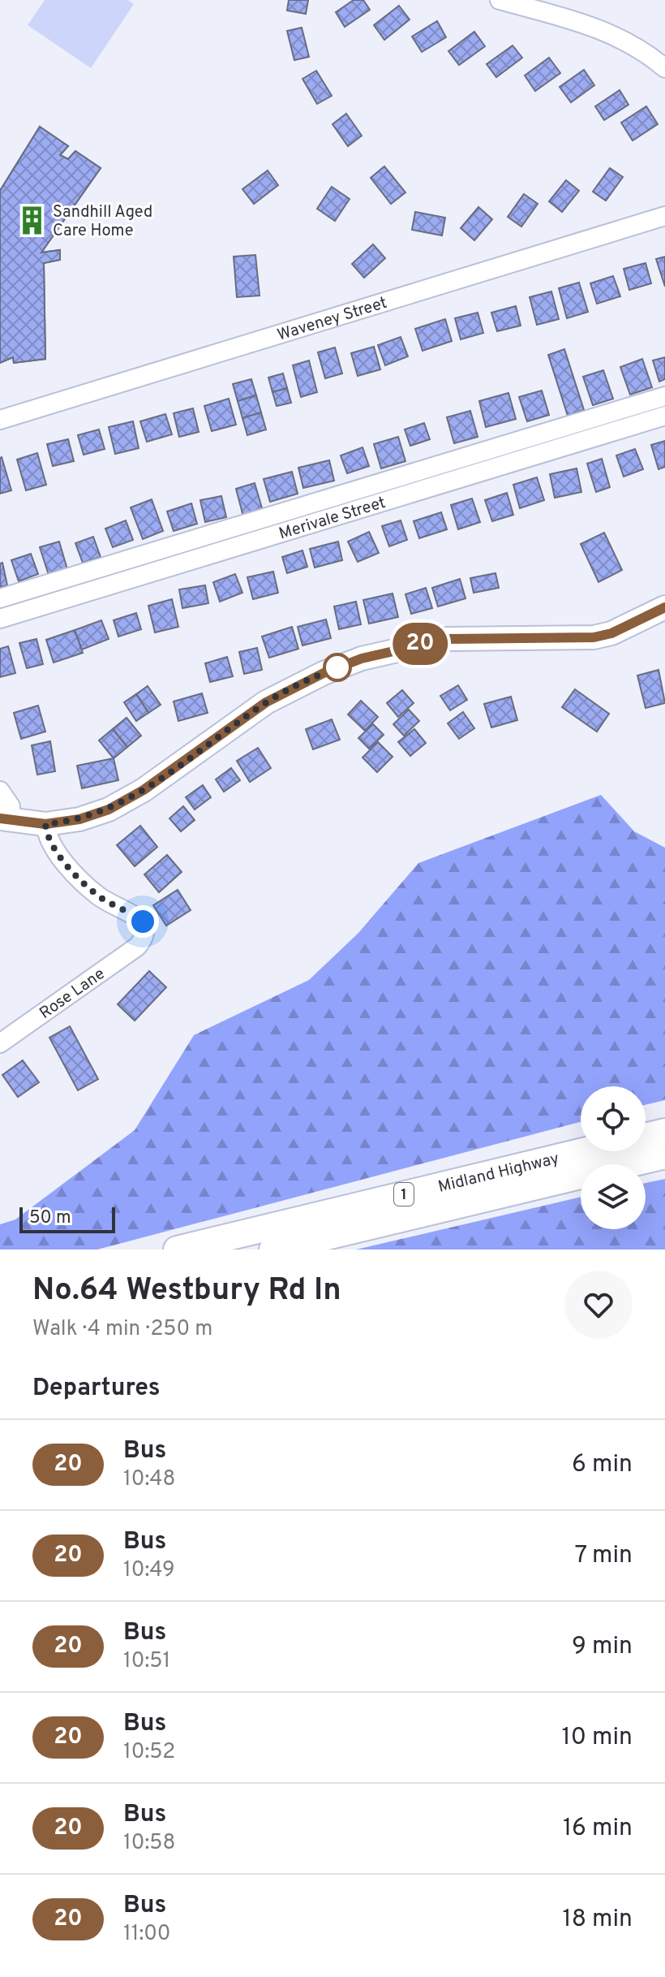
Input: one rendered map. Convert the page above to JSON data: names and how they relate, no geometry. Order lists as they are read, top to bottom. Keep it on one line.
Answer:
{"streets":{"highway":["Midland Highway","1"],"street":["Waveney Street","Merivale Street","Rose Lane"]},"places":{"building":["Sandhill Aged Care Home"]},"lines":["bus line 20"],"scale_bar":"50 m","page":{"on_map":"20","scale":"50 m","heading":[["No.64 Westbury Rd In","Walk · 4 min · 250 m"],"Departures"],"list":[{"mark":"20","name":"Bus","note":"10:48","value":"6 min"},{"mark":"20","name":"Bus","note":"10:49","value":"7 min"},{"mark":"20","name":"Bus","note":"10:51","value":"9 min"},{"mark":"20","name":"Bus","note":"10:52","value":"10 min"},{"mark":"20","name":"Bus","note":"10:58","value":"16 min"},{"mark":"20","name":"Bus","note":"11:00","value":"18 min"}]}}
